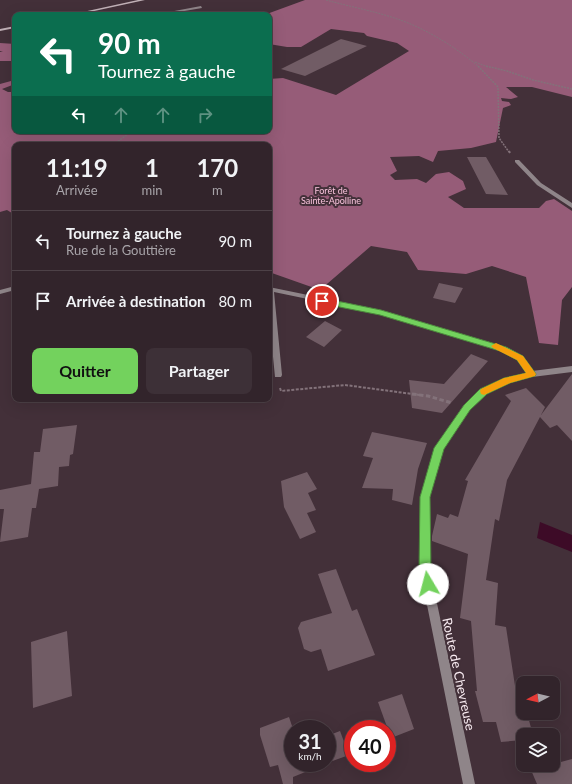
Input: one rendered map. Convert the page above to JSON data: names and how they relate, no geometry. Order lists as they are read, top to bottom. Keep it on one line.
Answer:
{"streets":{"street":["Route de Chevreuse"]},"parks":["Forêt de Sainte-Apolline"],"north":"left","page":{"turn":["90 m","Tournez à gauche"],"eta":["11:19","Arrivée","1","min","170","m"],"list":[{"name":"Tournez à gauche","note":"Rue de la Gouttière","value":"90 m"},{"name":"Arrivée à destination","value":"80 m"}],"buttons":["Quitter","Partager"],"speed":"31 km/h","limit":"40"}}
